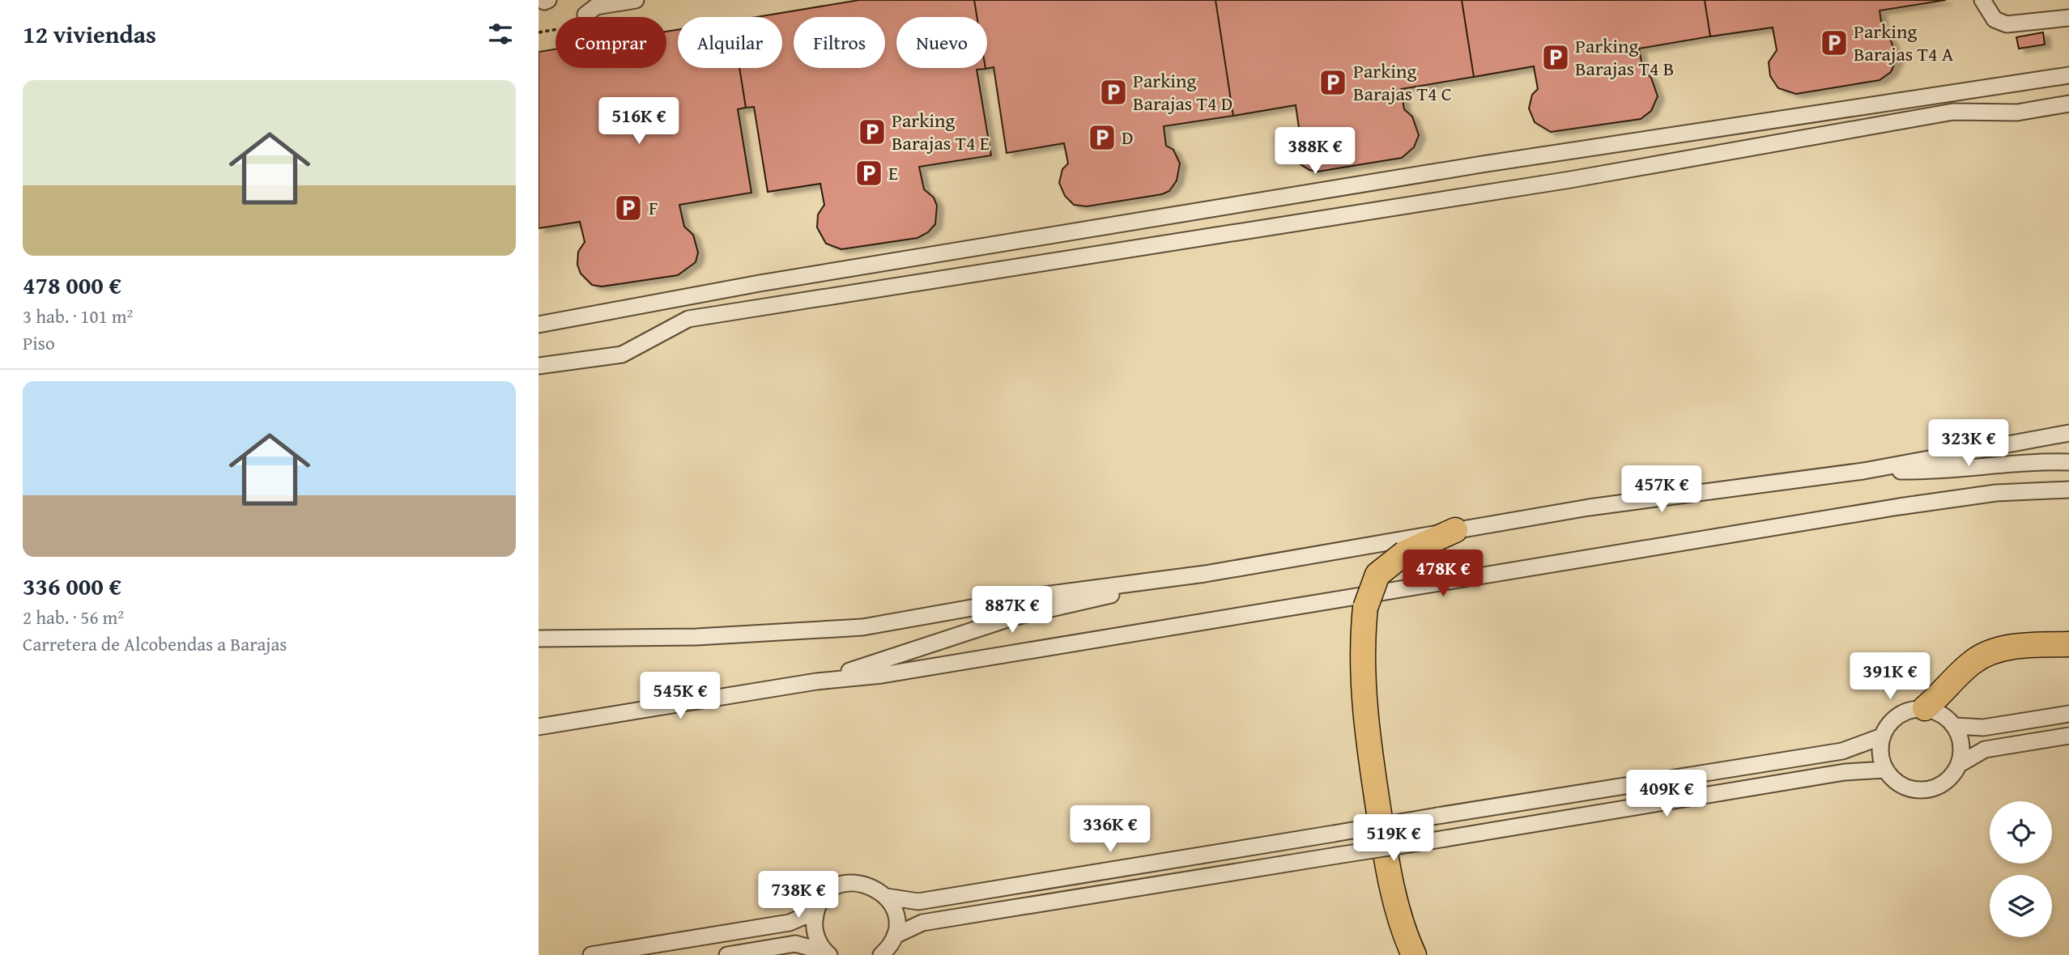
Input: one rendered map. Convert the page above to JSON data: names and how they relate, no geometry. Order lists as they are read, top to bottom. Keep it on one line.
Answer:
{"places":{"parking":["Parking Barajas T4 A","Parking Barajas T4 B","Parking Barajas T4 C","Parking Barajas T4 D","Parking Barajas T4 E","D","E","F"]},"page":{"heading":"12 viviendas","chip":["Comprar","Alquilar","Filtros","Nuevo"],"list":[{"name":"478 000 €","note":"3 hab. · 101 m² · Piso"},{"name":"336 000 €","note":"2 hab. · 56 m² · Carretera de Alcobendas a Barajas"}],"price":["516K €","388K €","323K €","457K €","478K €","887K €","391K €","545K €","409K €","336K €","519K €","738K €"]}}
